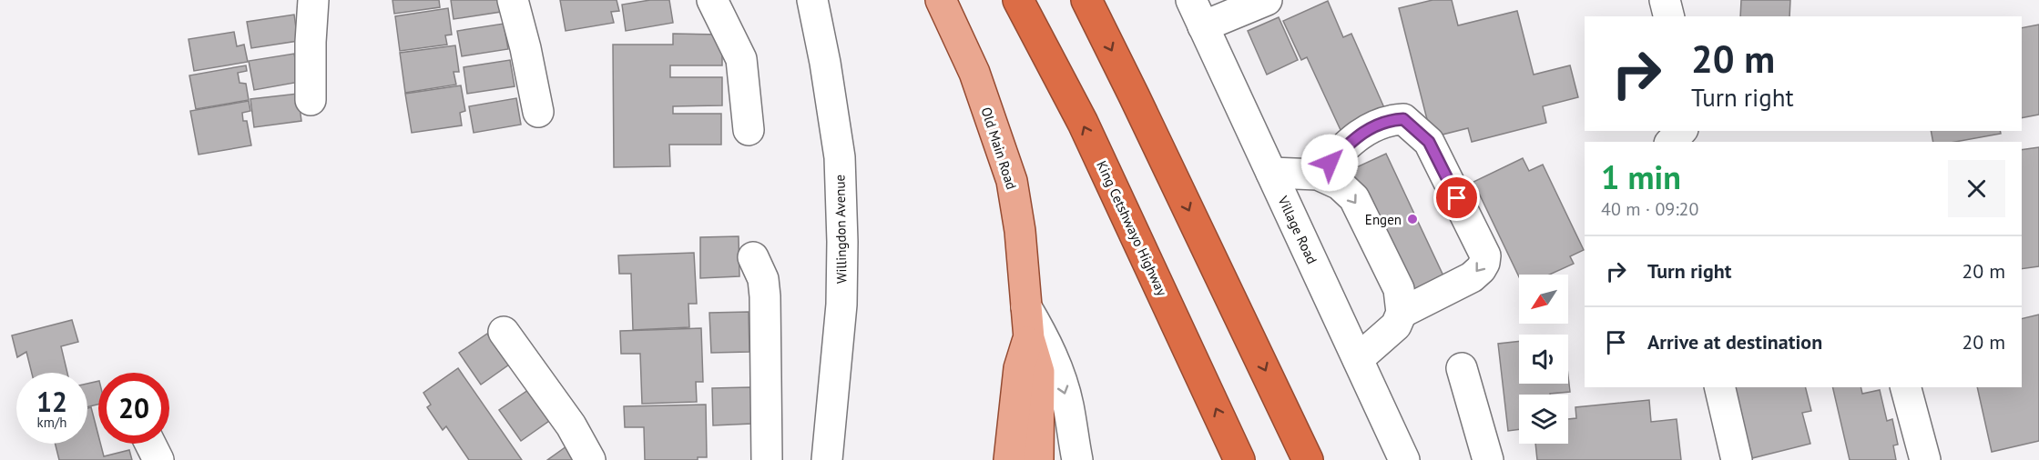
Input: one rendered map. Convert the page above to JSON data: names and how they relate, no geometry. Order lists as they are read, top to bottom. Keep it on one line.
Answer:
{"streets":{"highway":["King Cetshwayo Highway"],"main road":["Old Main Road"],"street":["Willingdon Avenue","Village Road"]},"places":["Engen"],"north":"bottom left","page":{"turn":["20 m","Turn right"],"heading":["1 min","40 m · 09:20"],"list":[{"name":"Turn right","value":"20 m"},{"name":"Arrive at destination","value":"20 m"}],"speed":"12 km/h","limit":"20"}}
